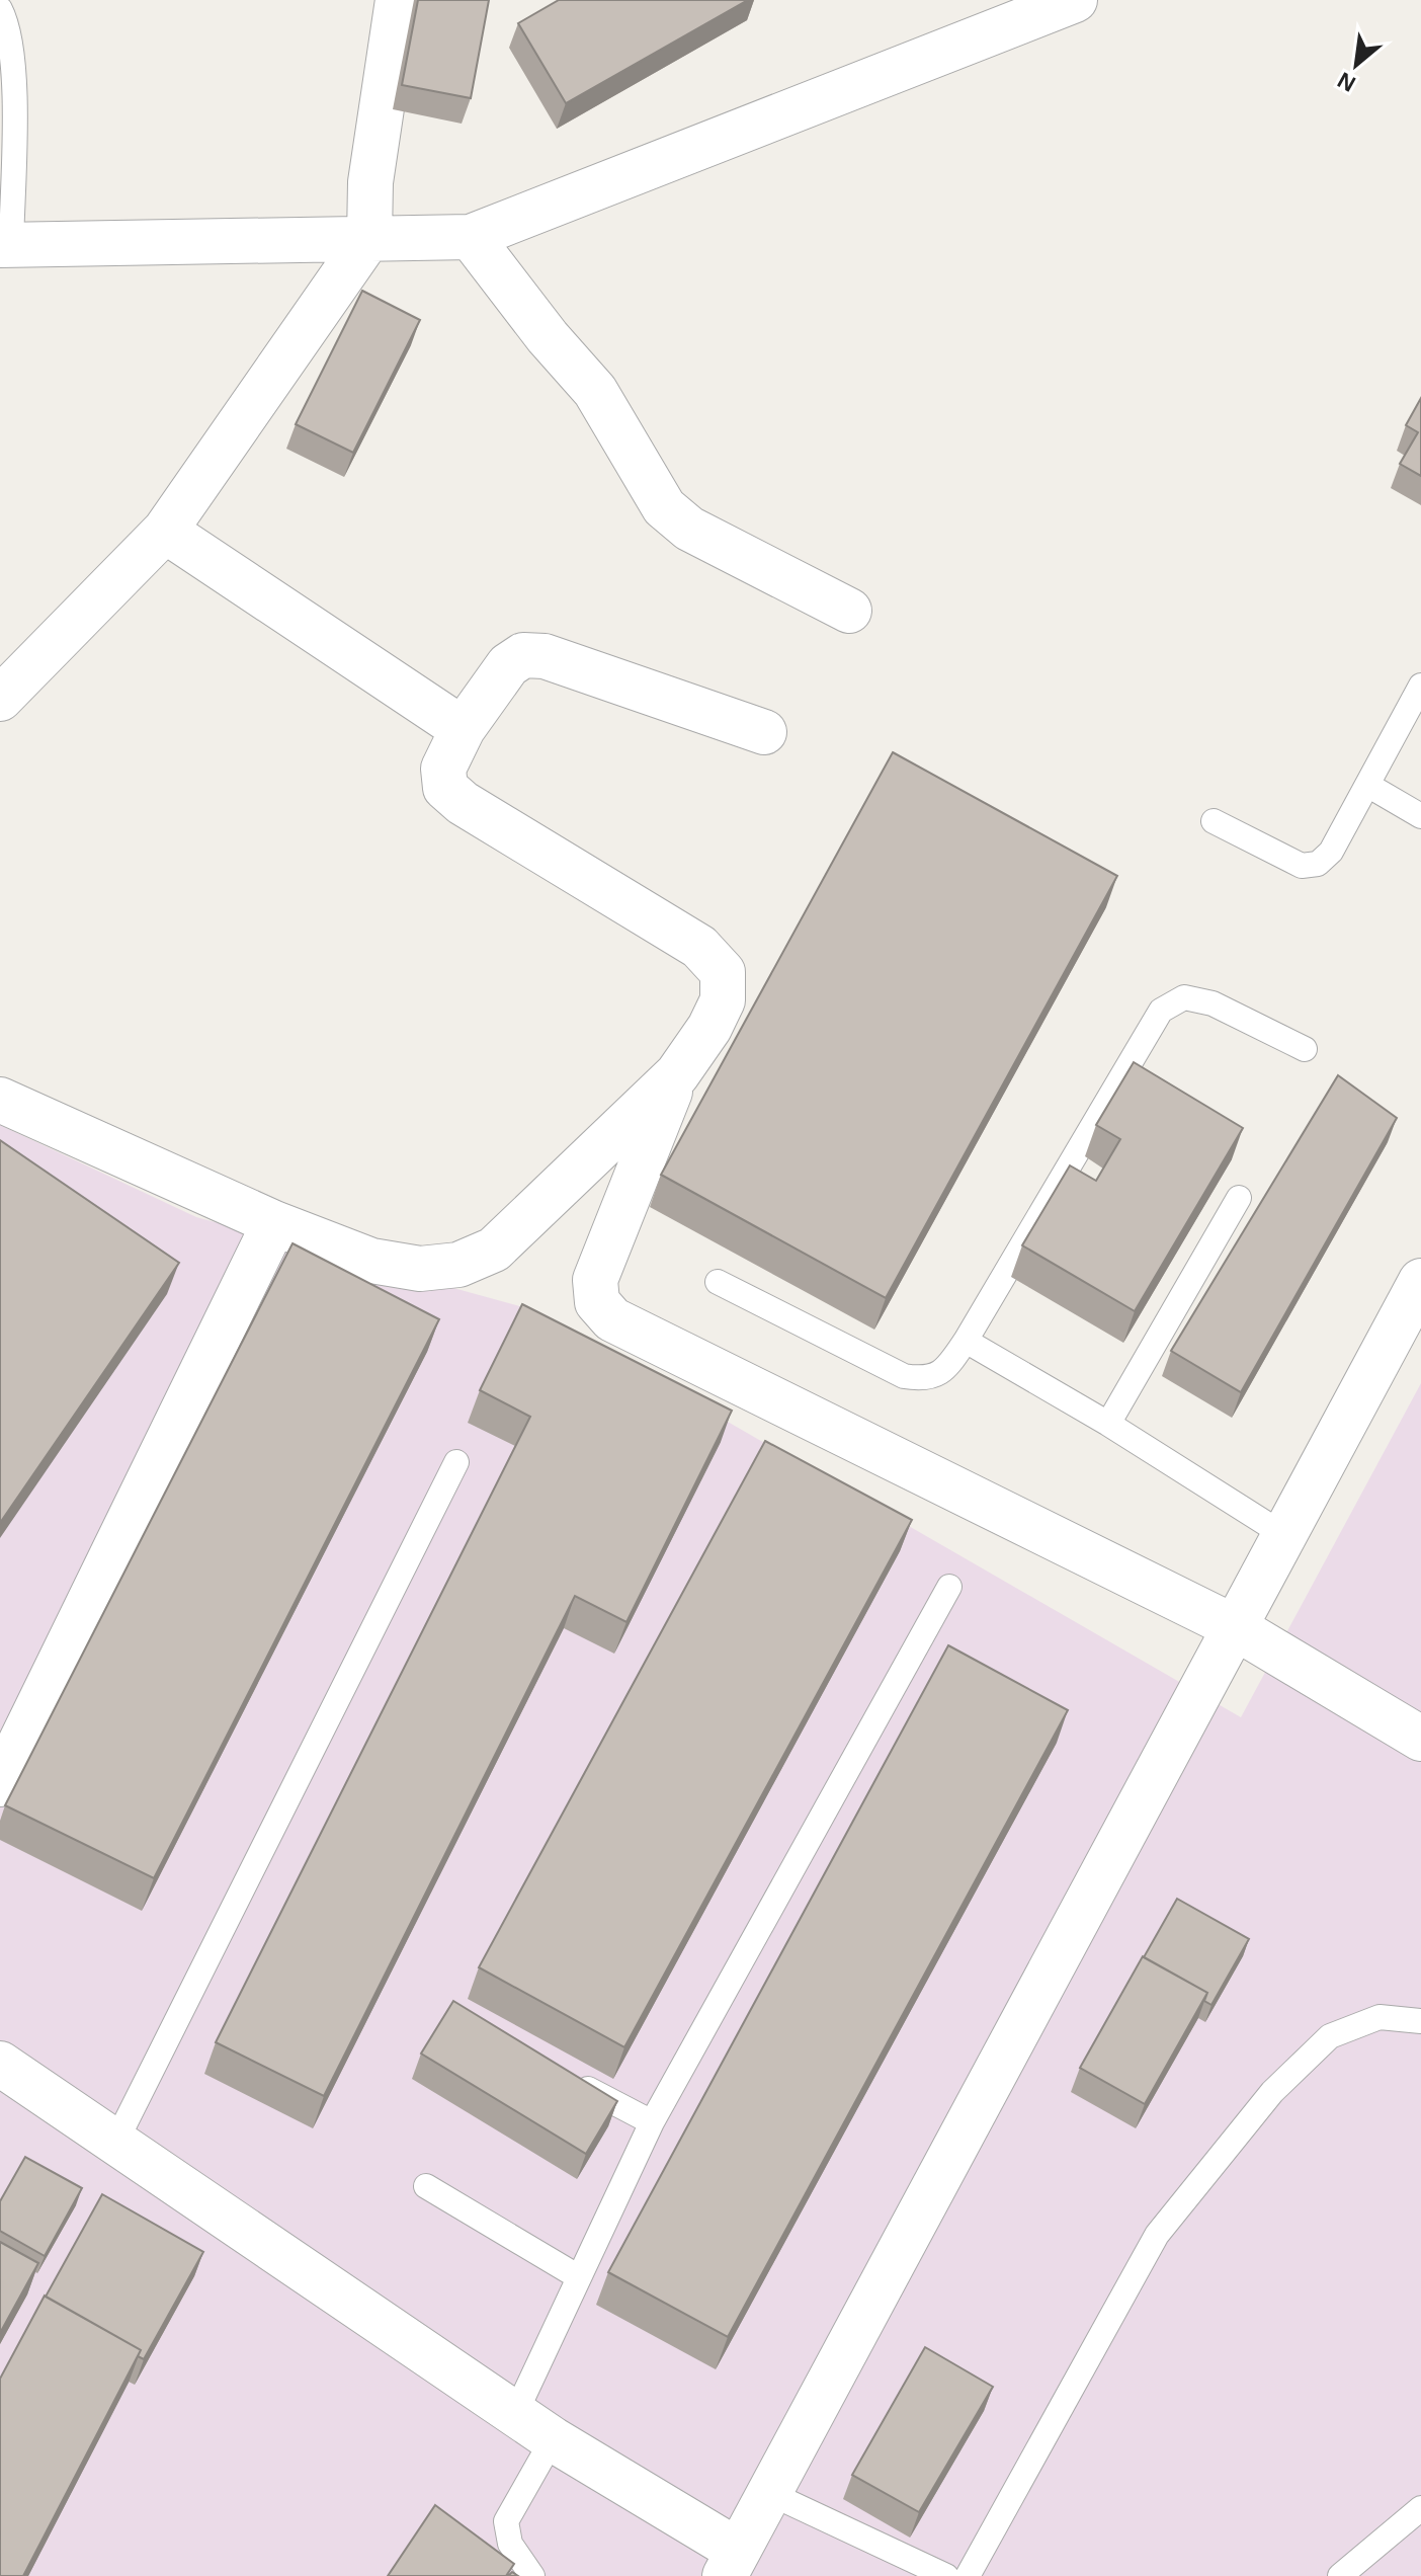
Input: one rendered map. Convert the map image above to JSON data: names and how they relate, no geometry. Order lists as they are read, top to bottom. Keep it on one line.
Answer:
{"north":"bottom left"}
